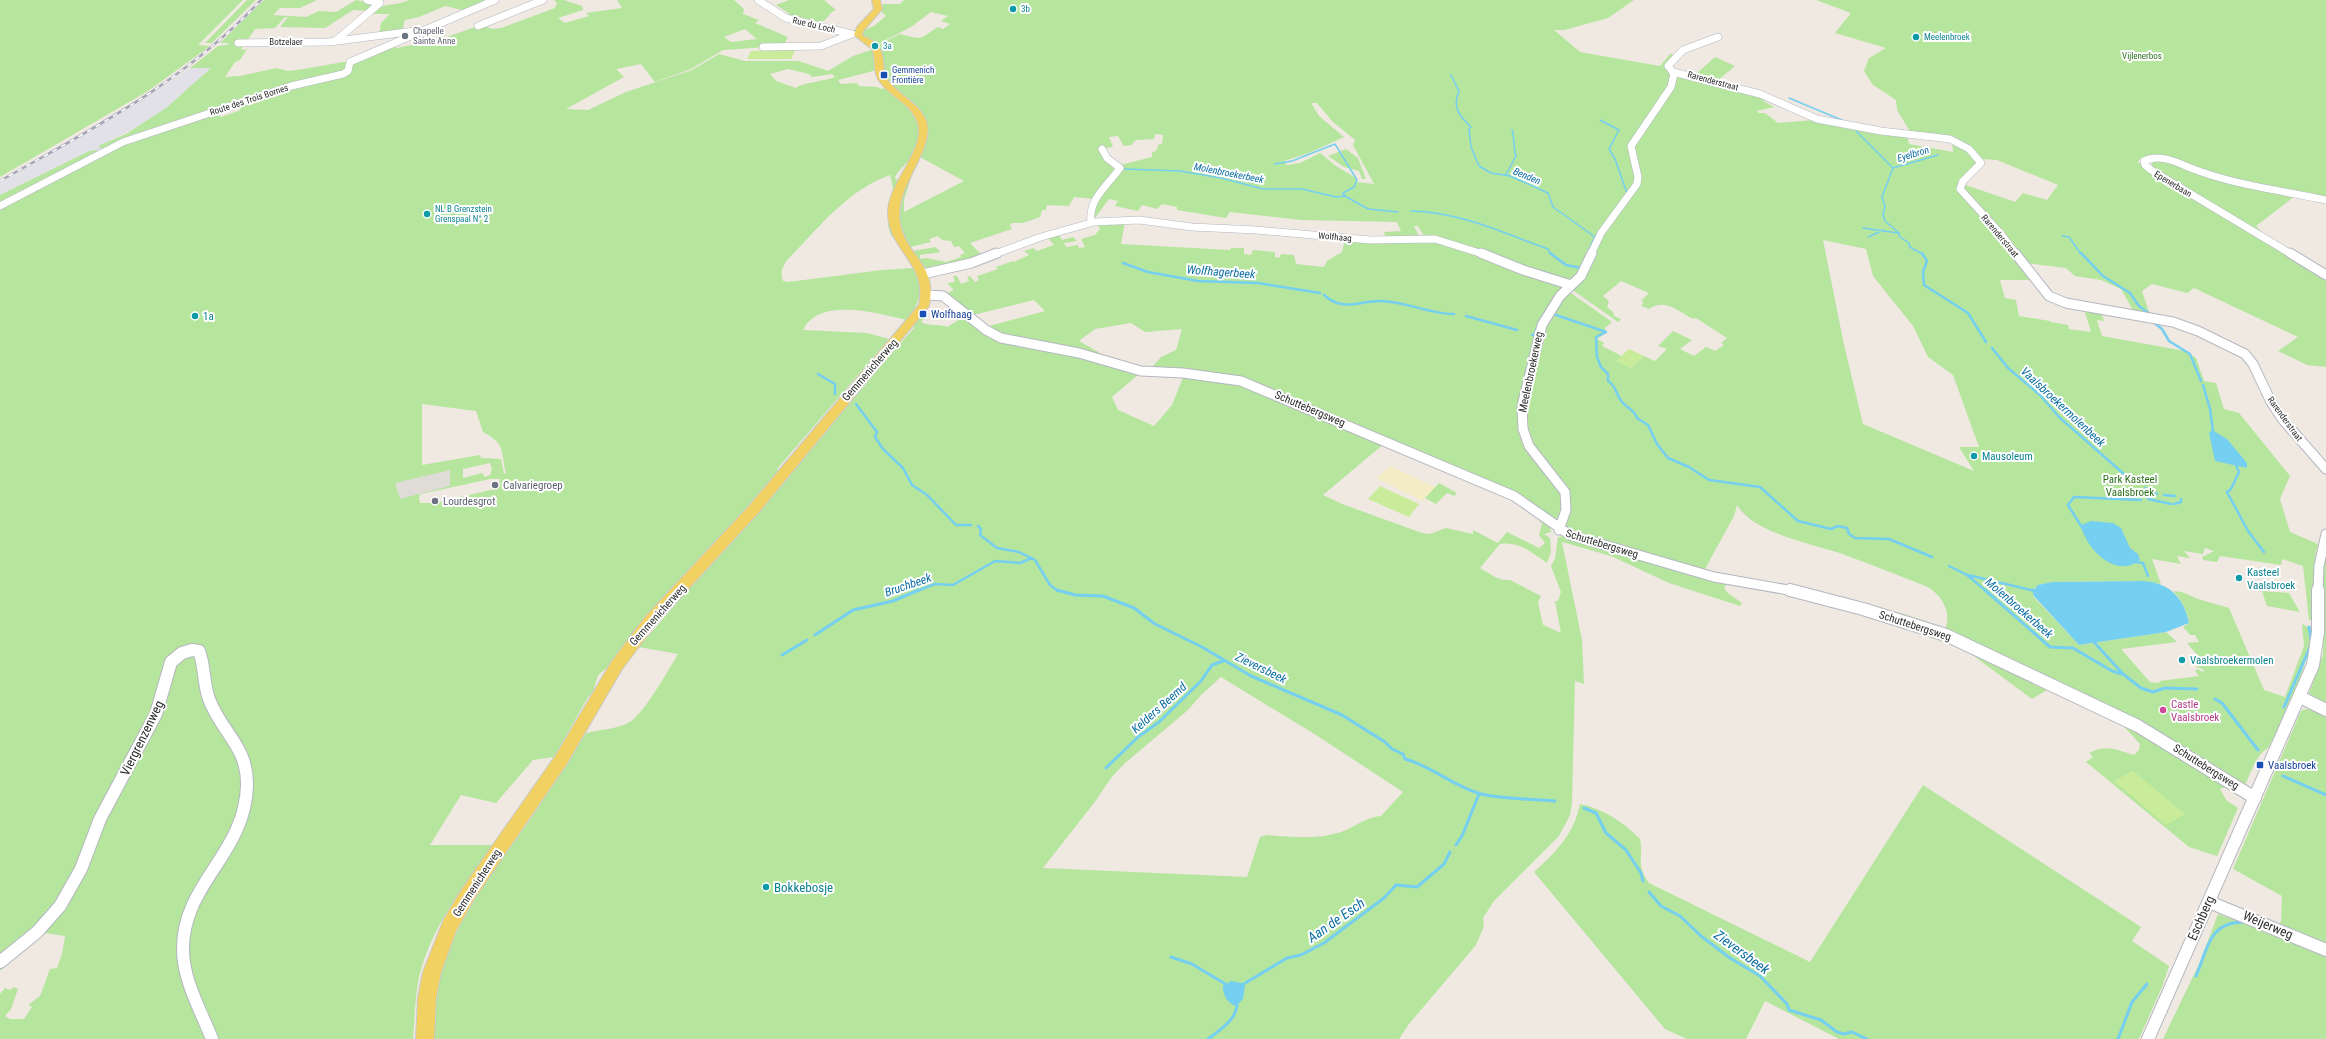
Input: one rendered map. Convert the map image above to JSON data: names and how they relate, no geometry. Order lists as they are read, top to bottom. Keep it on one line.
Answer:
{"streets":{"main road":["Gemmenicherweg"],"street":["Rue du Loch","Botzelaer","Rarenderstraat","Route des Trois Bornes","Epenerbaan","Wolfhaag","Meelenbroekerweg","Schuttebergsweg","Viergrenzenweg","Eschberg","Weijerweg"]},"crossings":[["Botzelaer","Route des Trois Bornes"],["Rarenderstraat","Meelenbroekerweg"],["Wolfhaag","Meelenbroekerweg"],["Gemmenicherweg","Schuttebergsweg"],["Meelenbroekerweg","Schuttebergsweg"],["Schuttebergsweg","Eschberg"],["Eschberg","Weijerweg"]],"water":["Eyelbron","Molenbroekerbeek","Benden","Wolfhagerbeek","Vaalsbroekermolenbeek","Bruchbeek","Zieversbeek","Kelders Beemd","Aan de Esch"],"parks":["Vijlenerbos","Park Kasteel Vaalsbroek"],"places":{"other":["3b","Chapelle Sainte Anne","Meelenbroek","3a","NL B Grenzstein Grenspaal N° 2","1a","Mausoleum","Calvariegroep","Lourdesgrot","Kasteel Vaalsbroek","Vaalsbroekermolen","Castle Vaalsbroek","Bokkebosje"],"transit":["Gemmenich Frontière","Wolfhaag","Vaalsbroek"]}}
